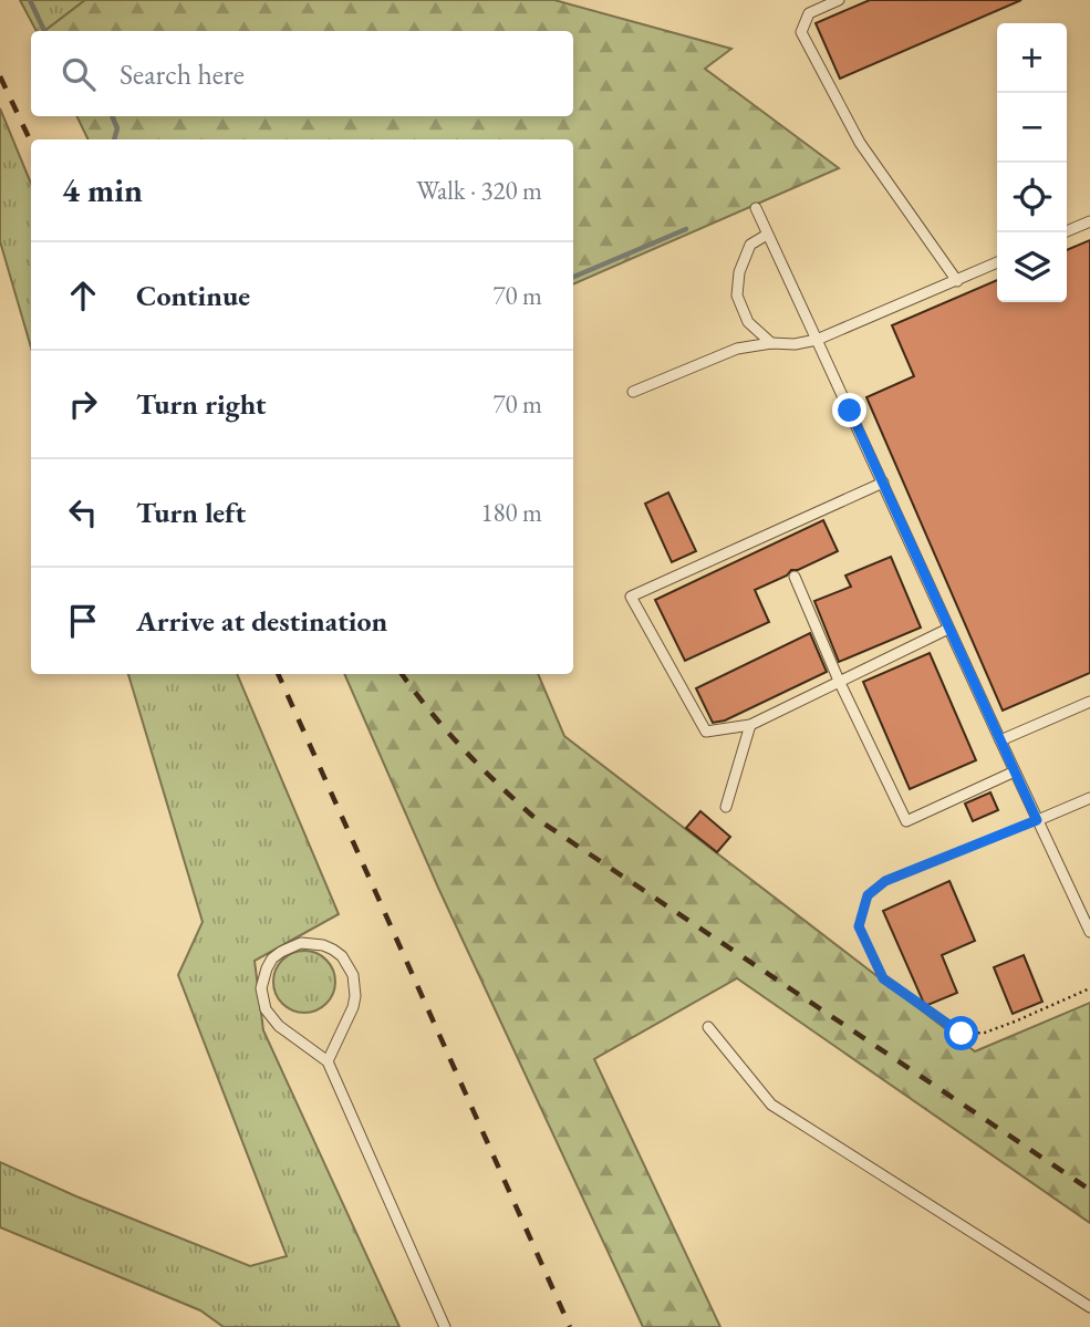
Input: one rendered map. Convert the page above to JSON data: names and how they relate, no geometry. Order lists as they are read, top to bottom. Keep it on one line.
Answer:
{"page":{"map_buttons":["+","−"],"search":"Search here","heading":["4 min","Walk · 320 m"],"list":[["Continue","70 m"],["Turn right","70 m"],["Turn left","180 m"],"Arrive at destination"]}}
